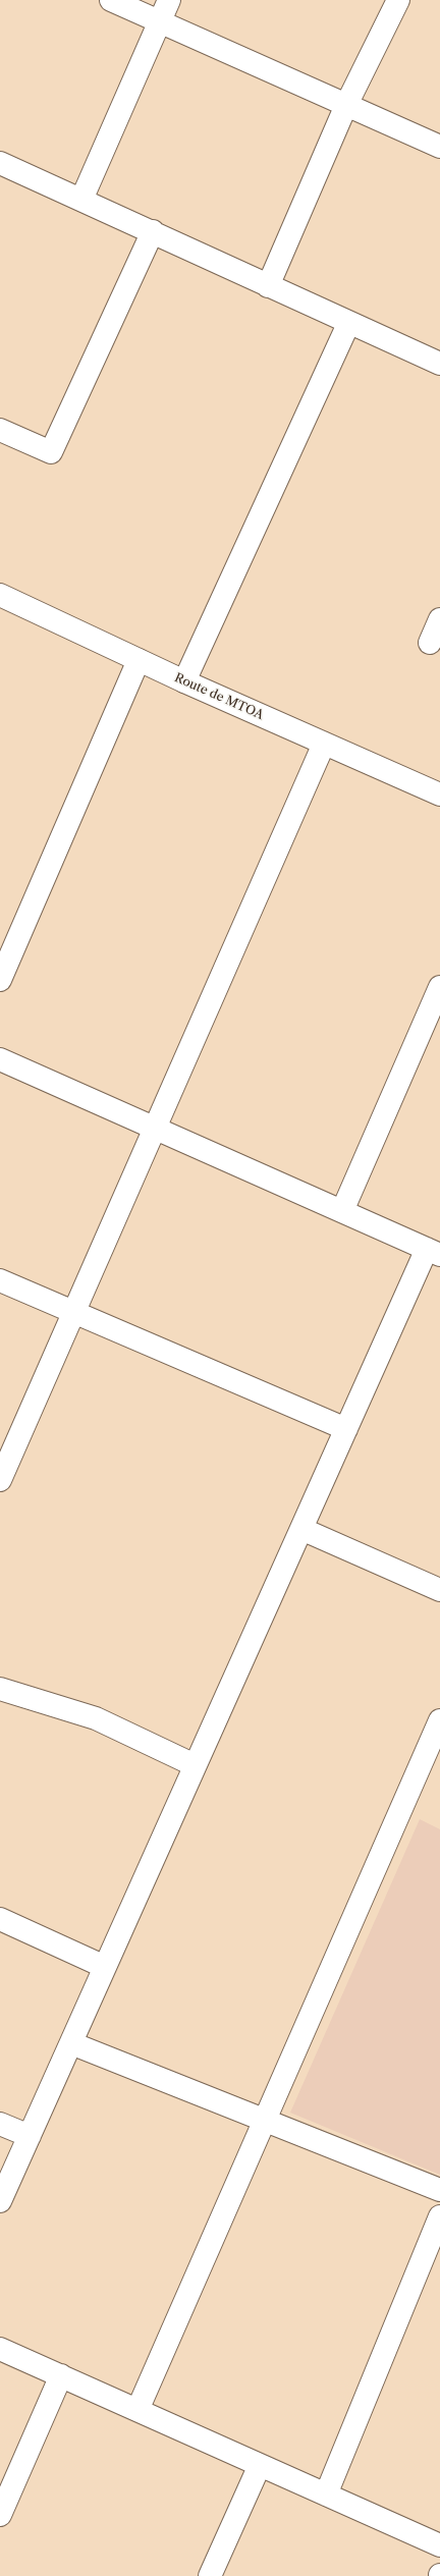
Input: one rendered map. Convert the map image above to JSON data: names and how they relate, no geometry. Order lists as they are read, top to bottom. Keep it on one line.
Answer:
{"streets":{"street":["Route de MTOA"]}}
